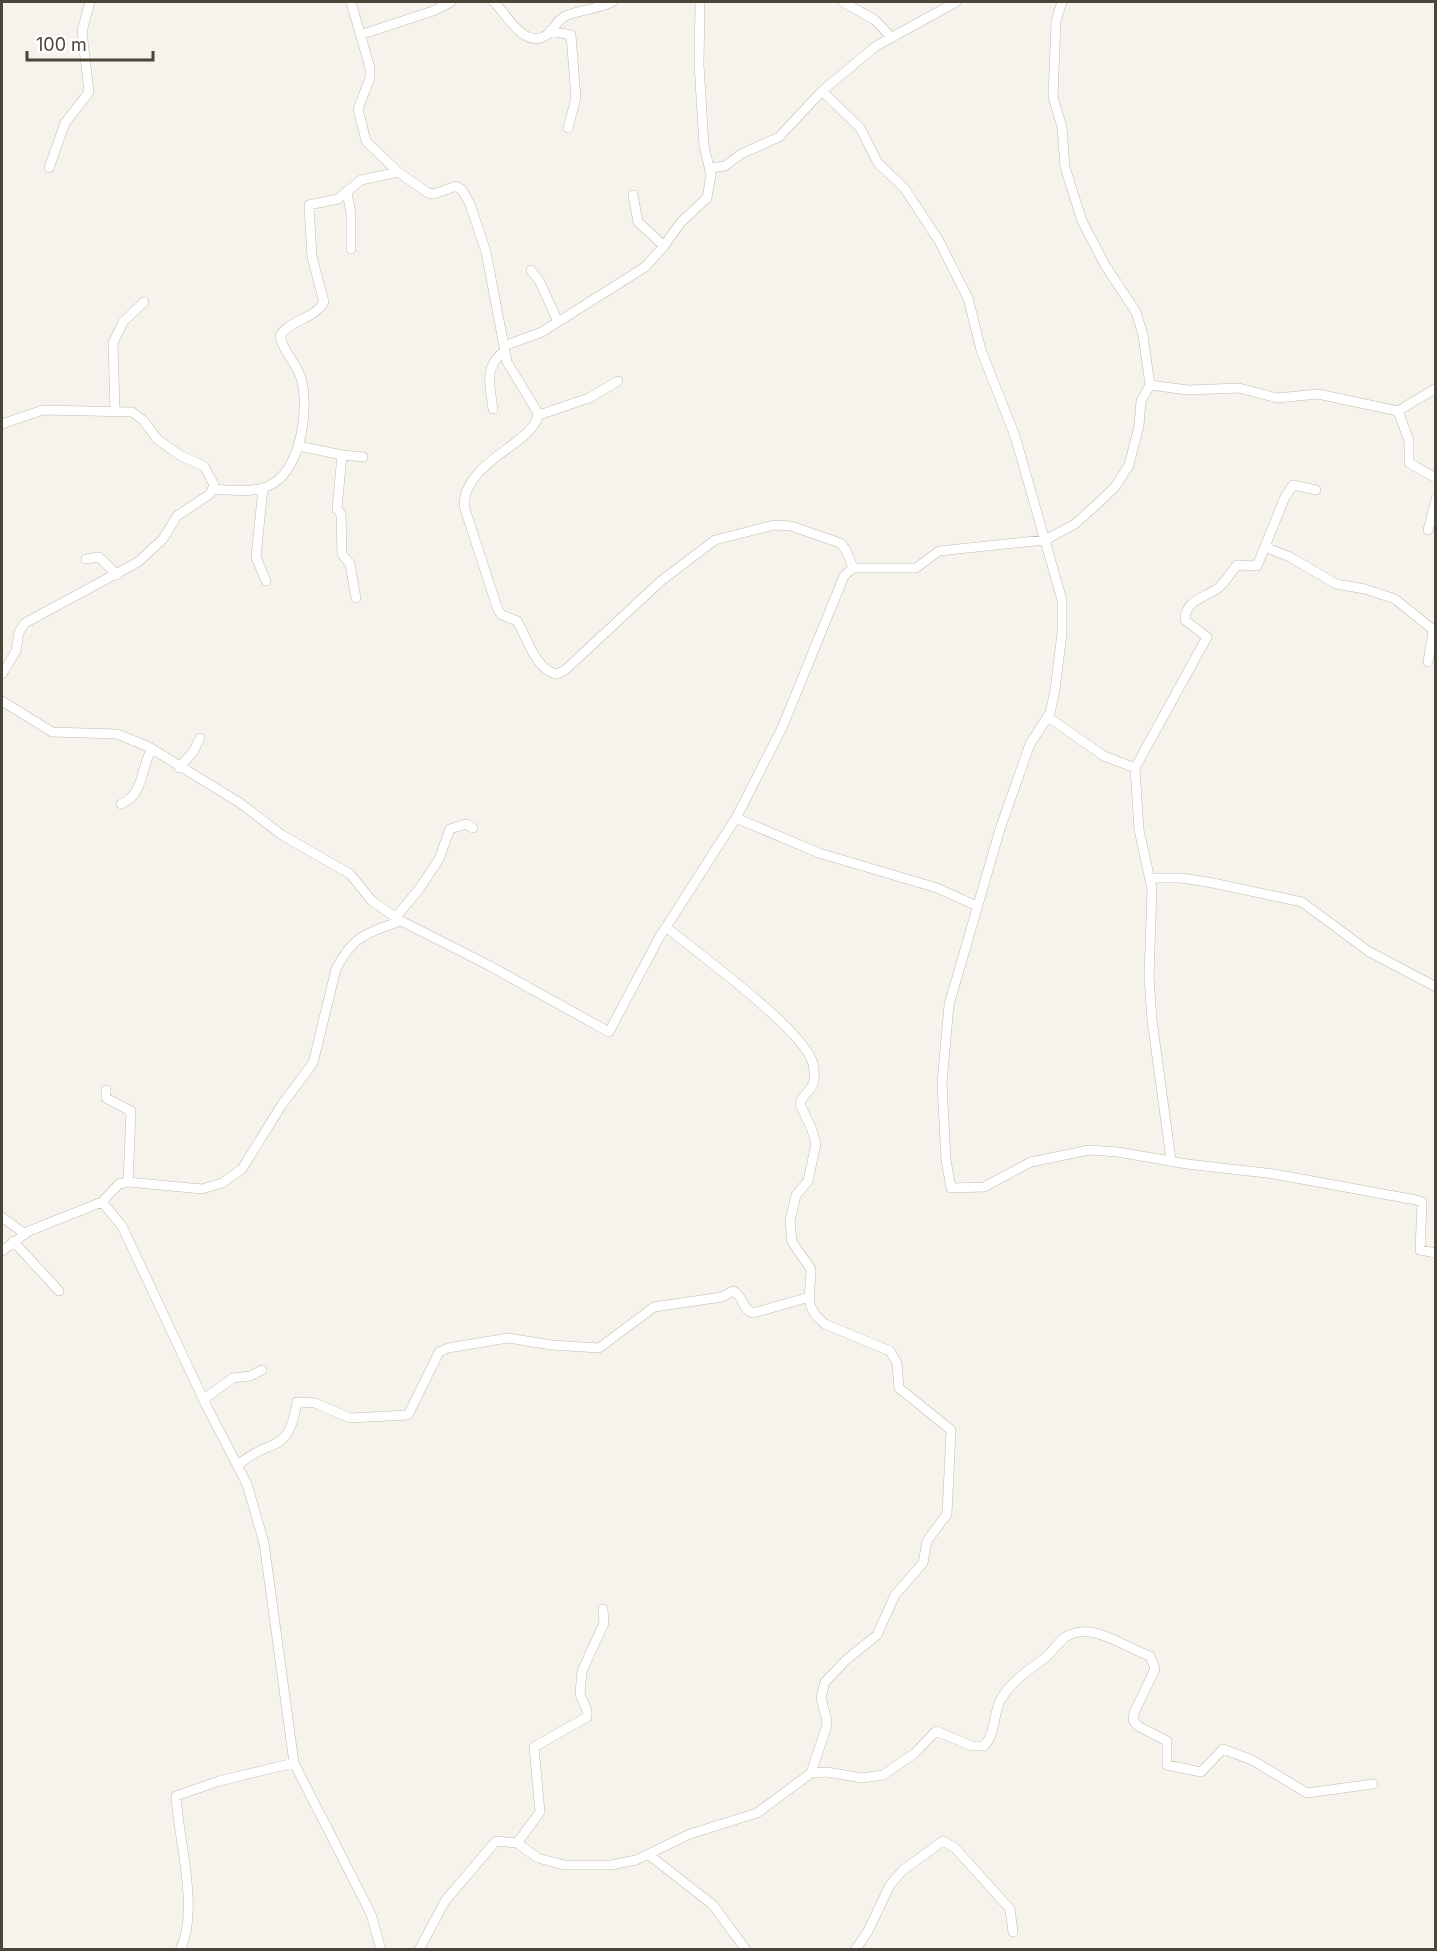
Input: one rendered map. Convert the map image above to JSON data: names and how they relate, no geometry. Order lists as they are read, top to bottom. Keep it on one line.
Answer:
{"scale_bar":"100 m"}
